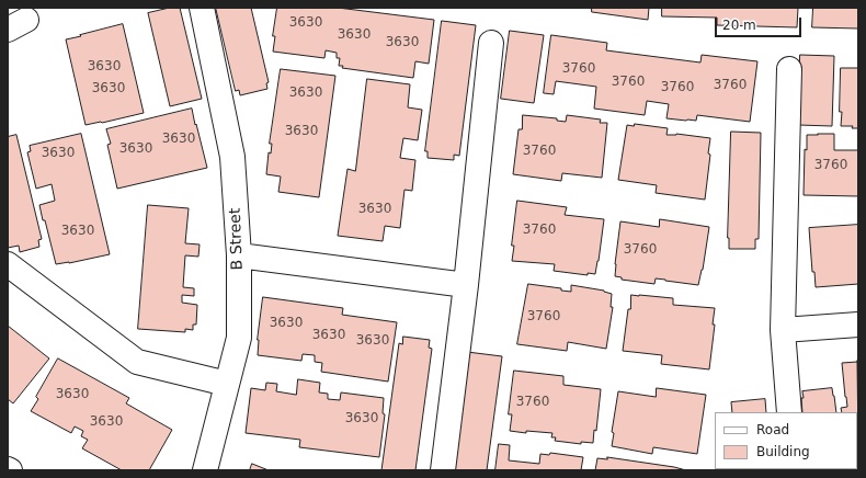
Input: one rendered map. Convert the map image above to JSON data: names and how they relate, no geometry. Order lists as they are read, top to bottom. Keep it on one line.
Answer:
{"streets":{"street":["B Street"]},"house_numbers":["3630","3630","3630","3630","3760","3760","3760","3760","3630","3630","3630","3630","3630","3760","3630","3760","3630","3760","3630","3760","3760","3630","3630","3630","3630","3760","3630","3630"],"legend":["Road","Building"],"scale_bar":"20 m"}
